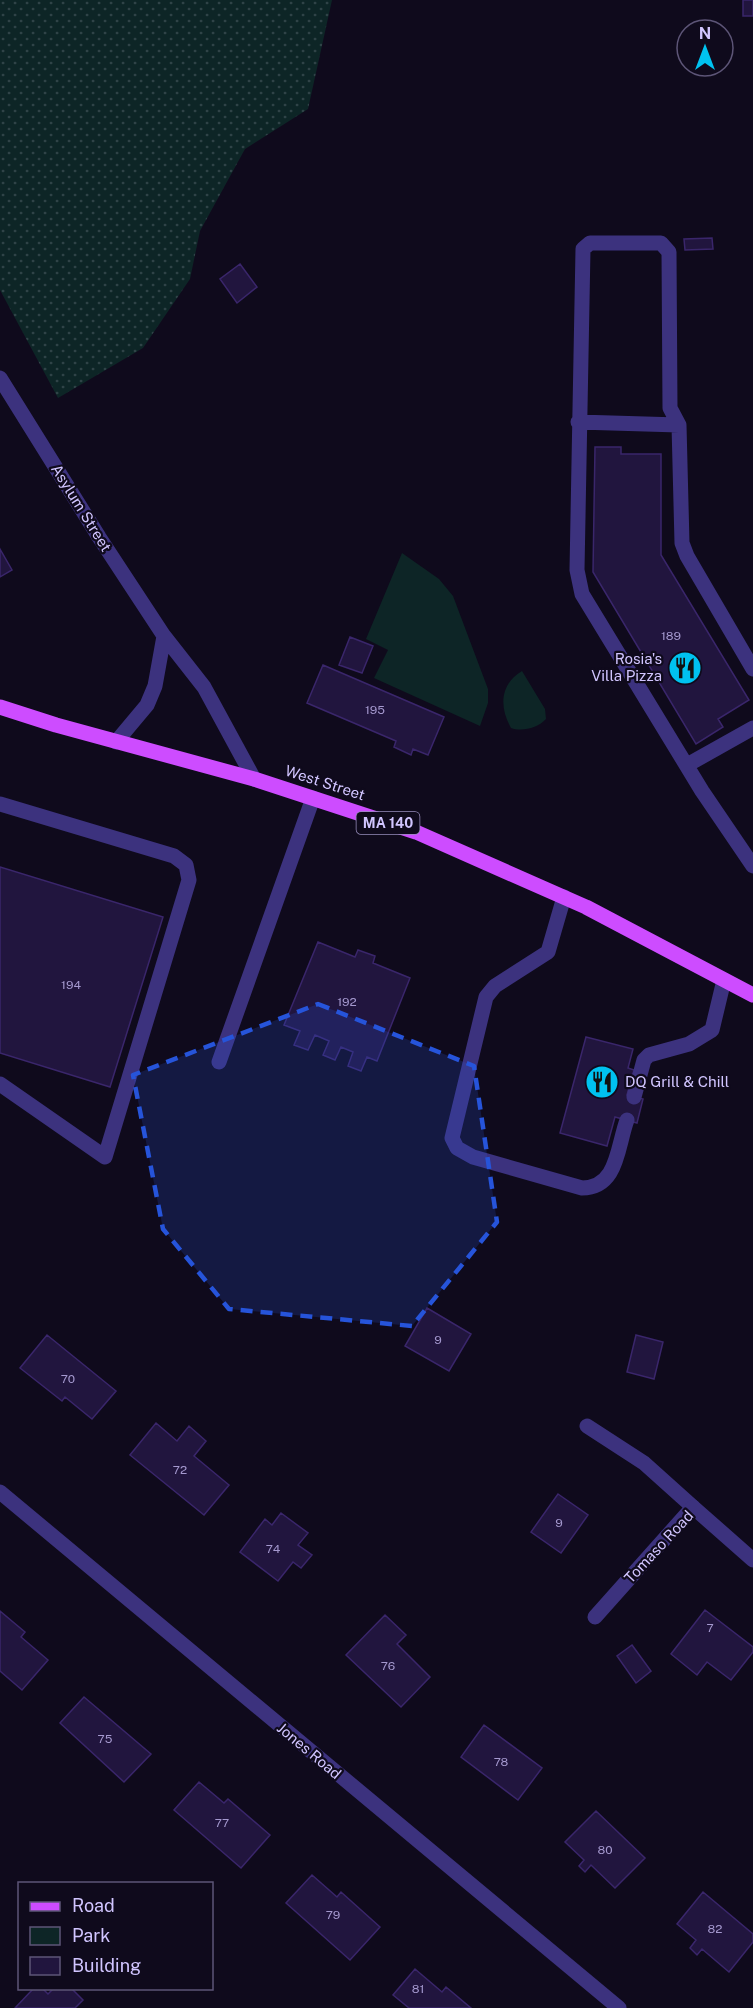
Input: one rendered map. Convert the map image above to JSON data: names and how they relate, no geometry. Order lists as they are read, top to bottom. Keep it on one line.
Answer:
{"streets":{"main road":["West Street","MA 140"],"street":["Asylum Street","Tomaso Road","Jones Road"]},"crossings":[["Asylum Street","West Street"]],"places":{"restaurant":["Rosia's Villa Pizza","DQ Grill & Chill"]},"house_numbers":["189","195","194","192","9","70","72","9","74","7","76","75","78","77","80","79","82","81"],"legend":["Road","Park","Building"],"north":"top"}
